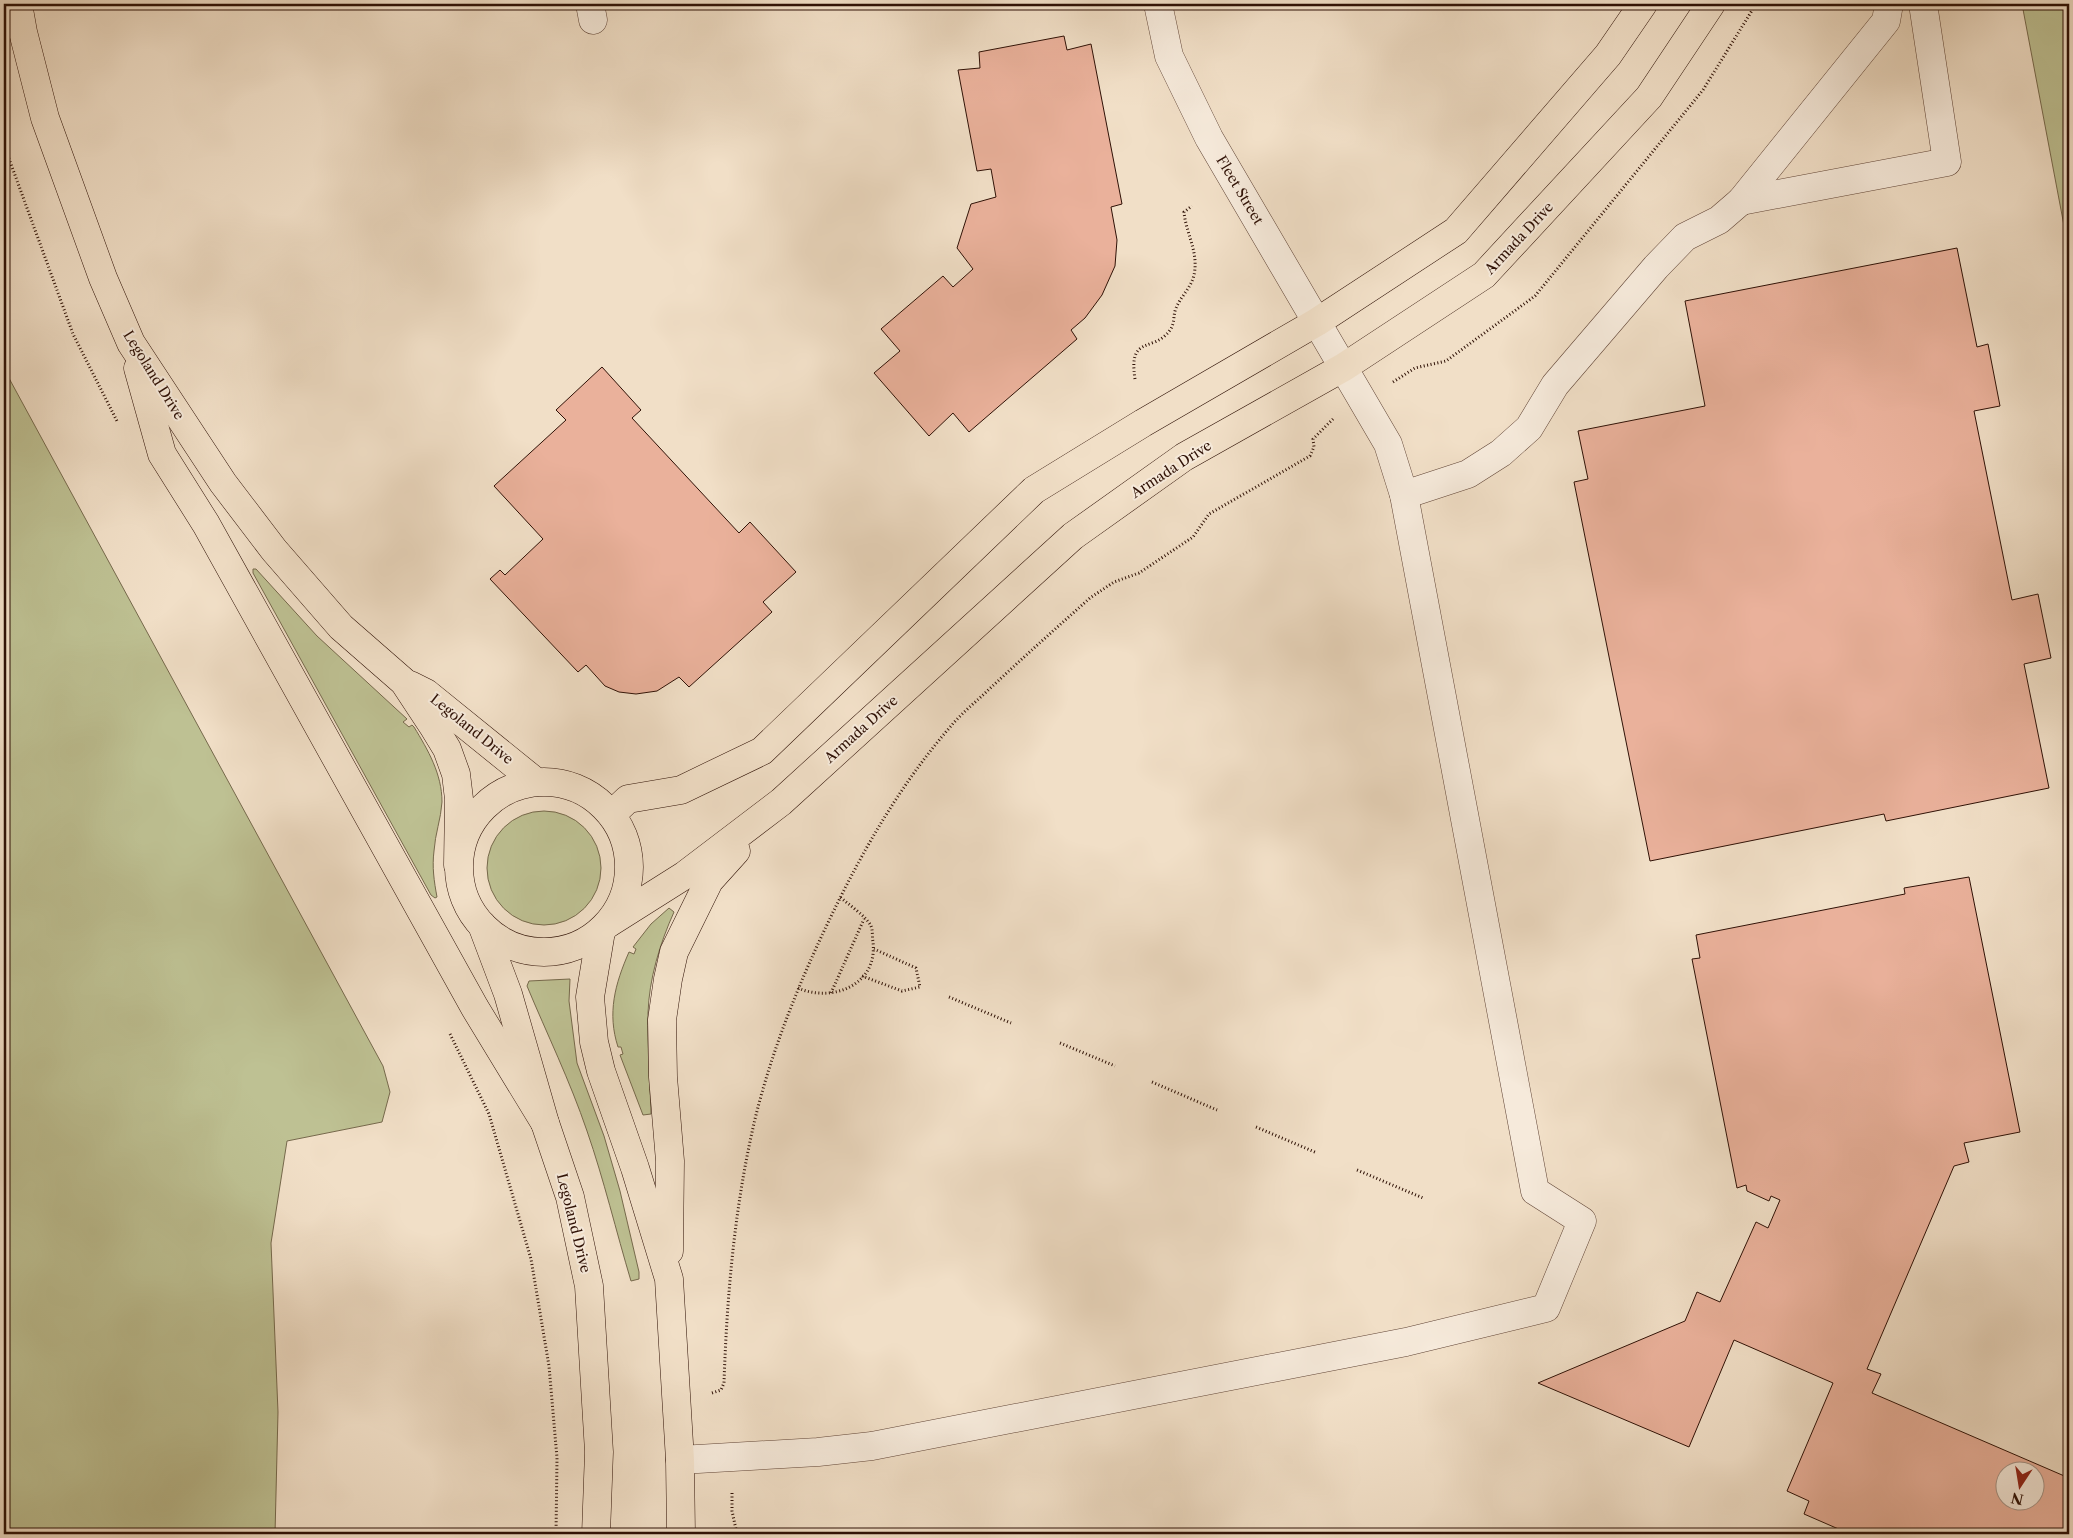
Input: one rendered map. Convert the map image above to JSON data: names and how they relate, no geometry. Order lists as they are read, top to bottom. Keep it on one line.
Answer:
{"streets":{"main road":["Armada Drive","Legoland Drive"],"street":["Fleet Street"]},"crossings":[["Fleet Street","Armada Drive"],["Armada Drive","Legoland Drive"]],"north":"bottom"}
